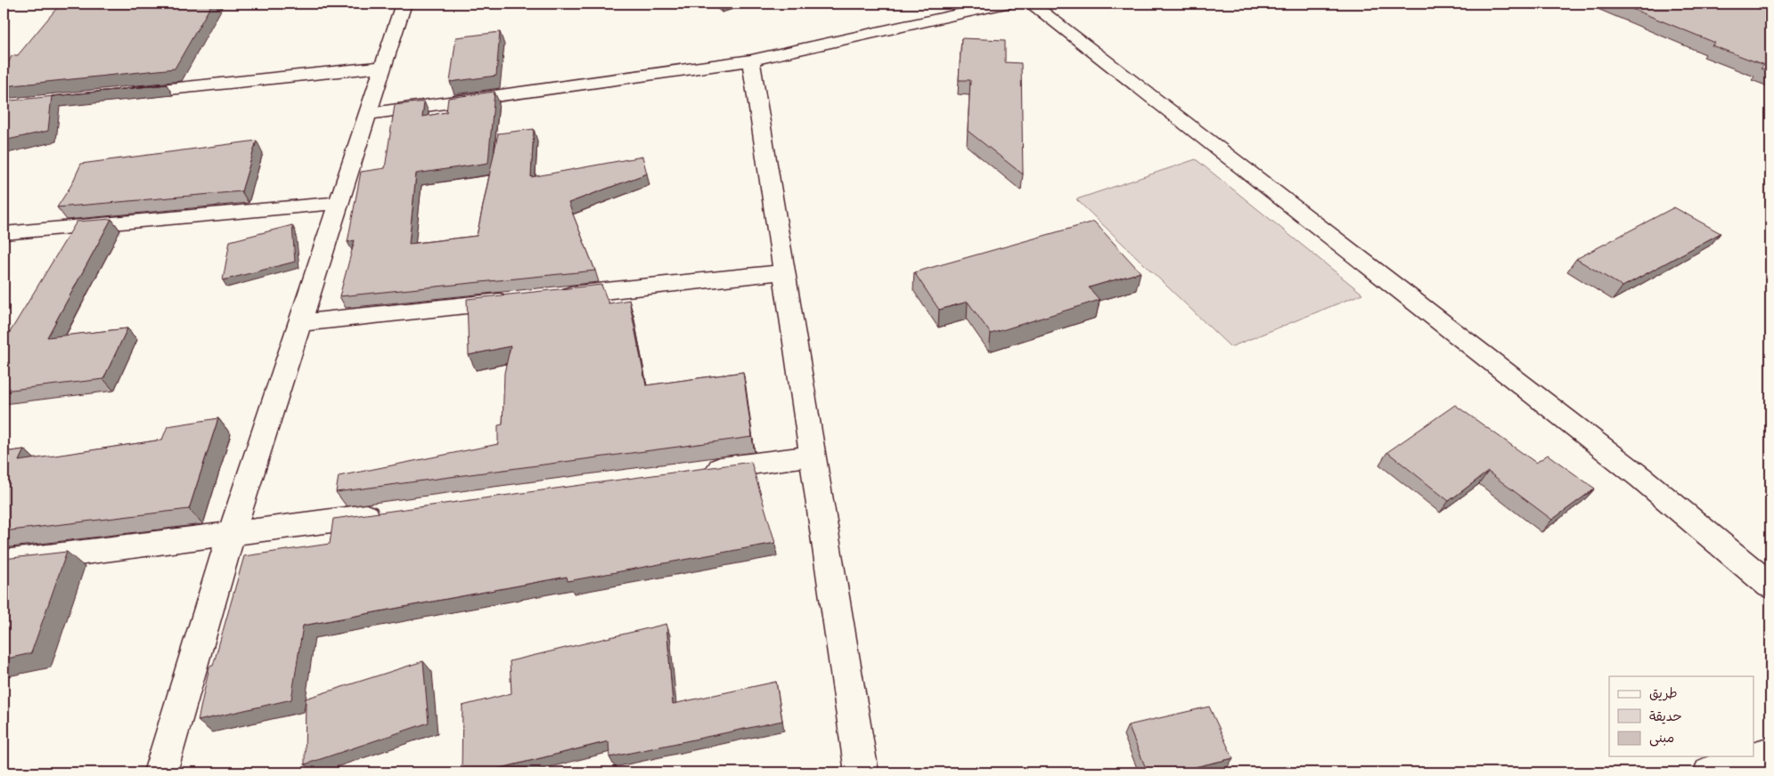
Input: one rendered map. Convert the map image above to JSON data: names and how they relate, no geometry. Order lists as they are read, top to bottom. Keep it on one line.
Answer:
{"legend":["طريق","حديقة","مبنى"]}
